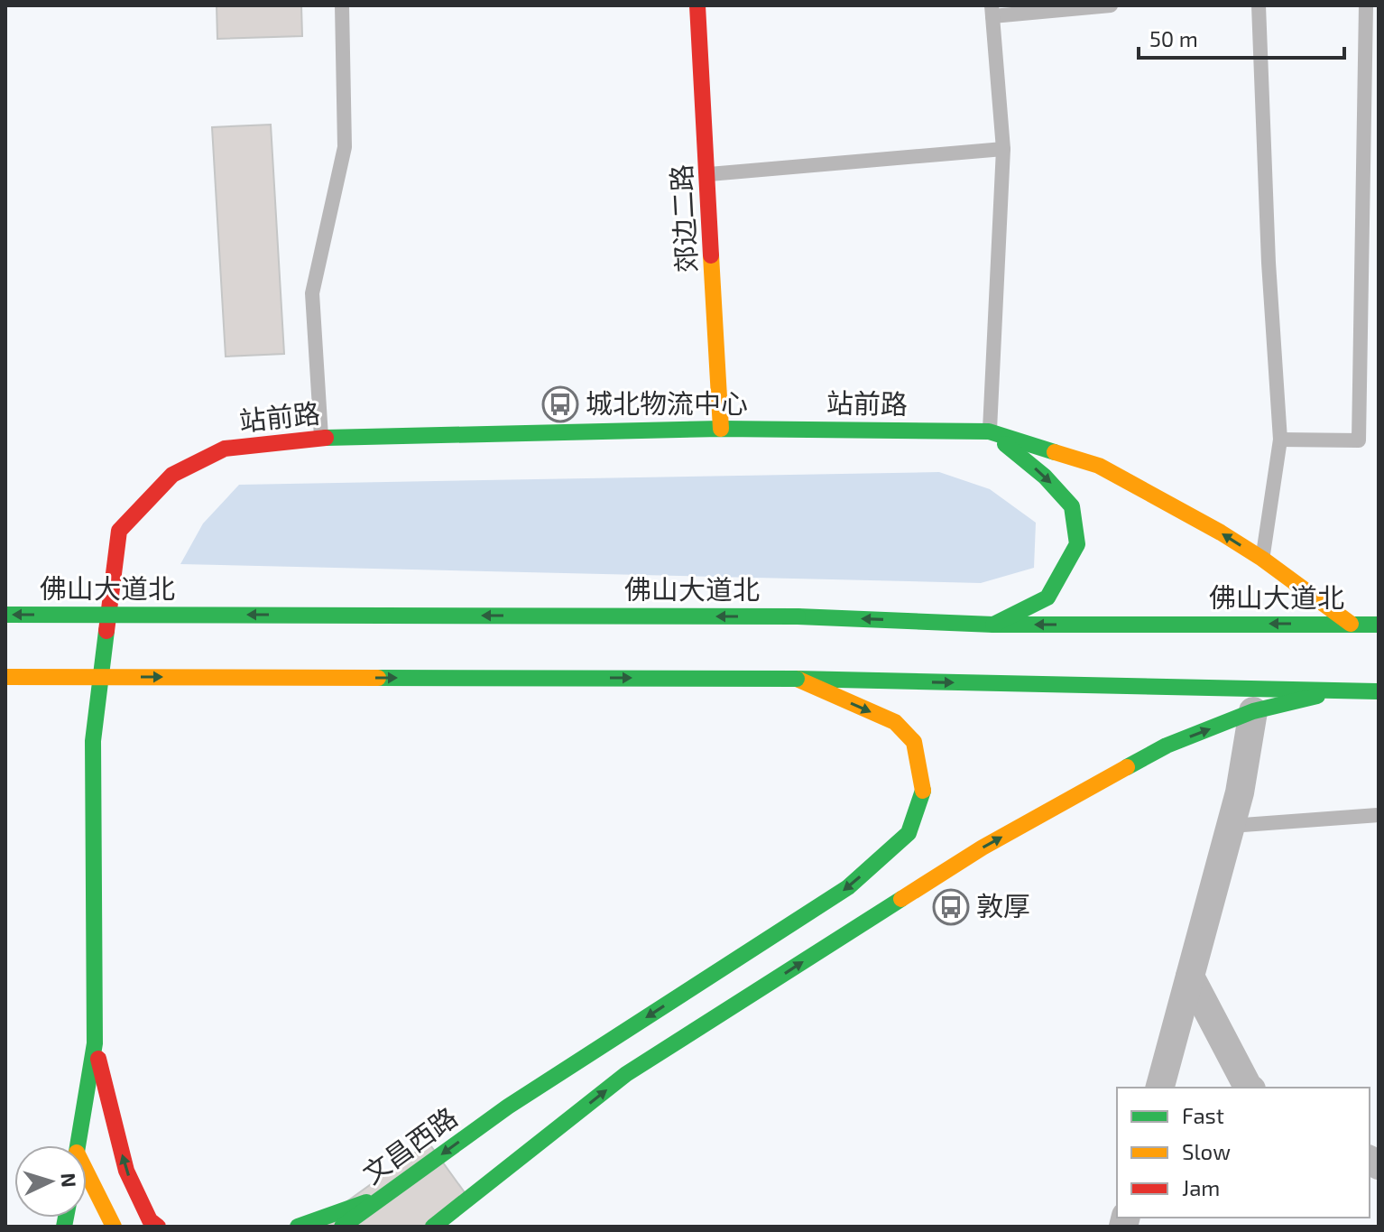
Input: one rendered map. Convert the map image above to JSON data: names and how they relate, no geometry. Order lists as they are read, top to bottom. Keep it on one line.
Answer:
{"streets":{"main road":["郊边二路","站前路","佛山大道北","文昌西路"]},"crossings":[["郊边二路","站前路"],["站前路","佛山大道北"]],"places":{"bus stop":["城北物流中心","敦厚"]},"legend":["Fast","Slow","Jam"],"scale_bar":"50 m","north":"right"}
